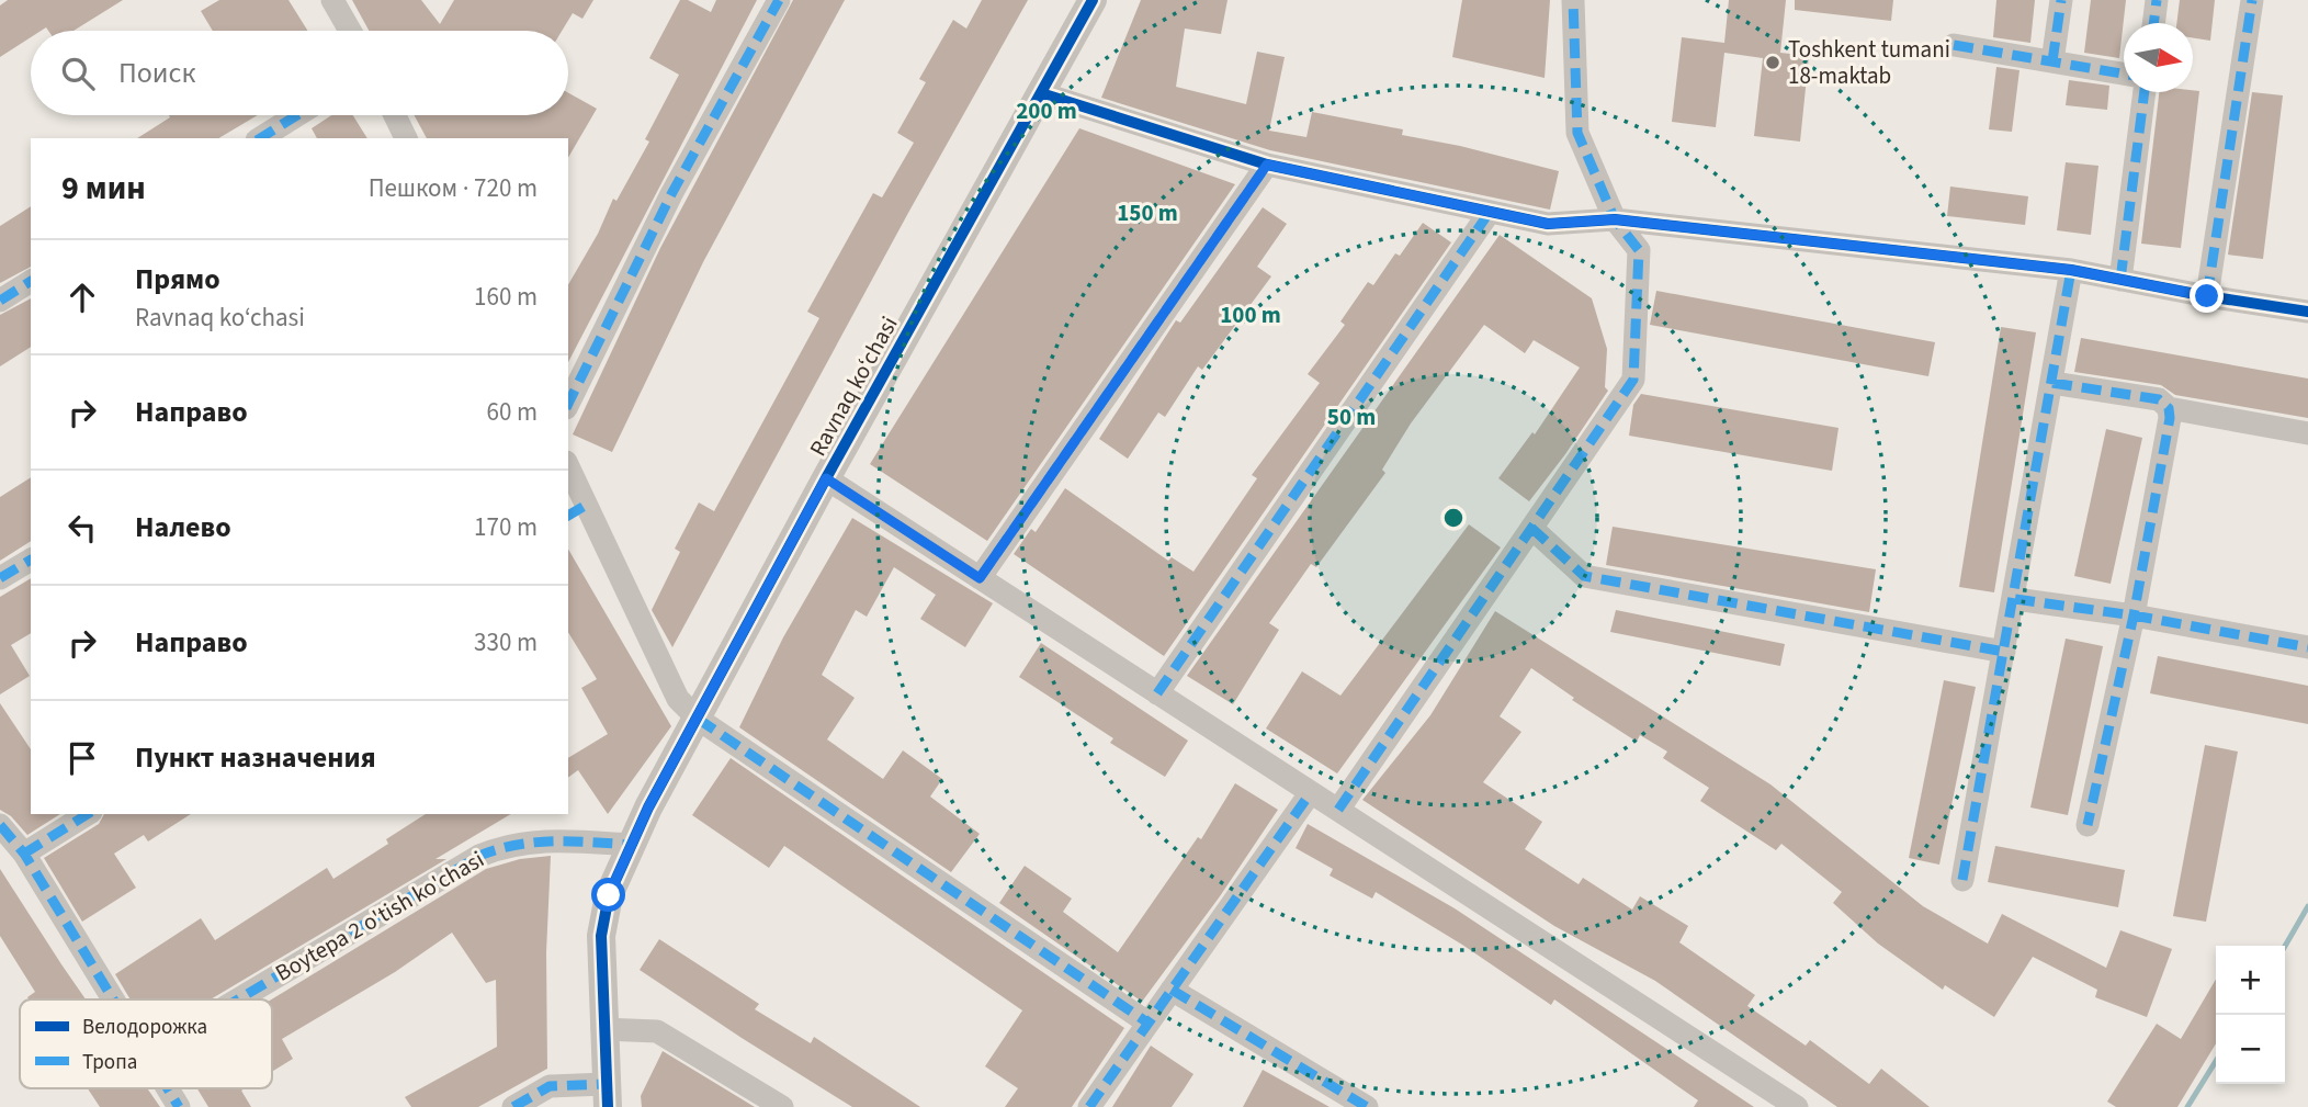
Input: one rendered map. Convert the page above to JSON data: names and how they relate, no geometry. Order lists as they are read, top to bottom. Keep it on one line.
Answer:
{"streets":{"street":["Ravnaq ko‘chasi","Boytepa 2 o'tish ko'chasi"]},"crossings":[["Ravnaq ko‘chasi","Boytepa 2 o'tish ko'chasi"]],"places":["Toshkent tumani 18-maktab"],"legend":["Велодорожка","Тропа"],"north":"right","page":{"search":"Поиск","heading":["9 мин","Пешком · 720 m"],"list":[["Прямо","Ravnaq ko‘chasi","160 m"],["Направо","60 m"],["Налево","170 m"],["Направо","330 m"],"Пункт назначения"],"map_buttons":["+","−"]},"rings":["200 m","150 m","100 m","50 m"]}
